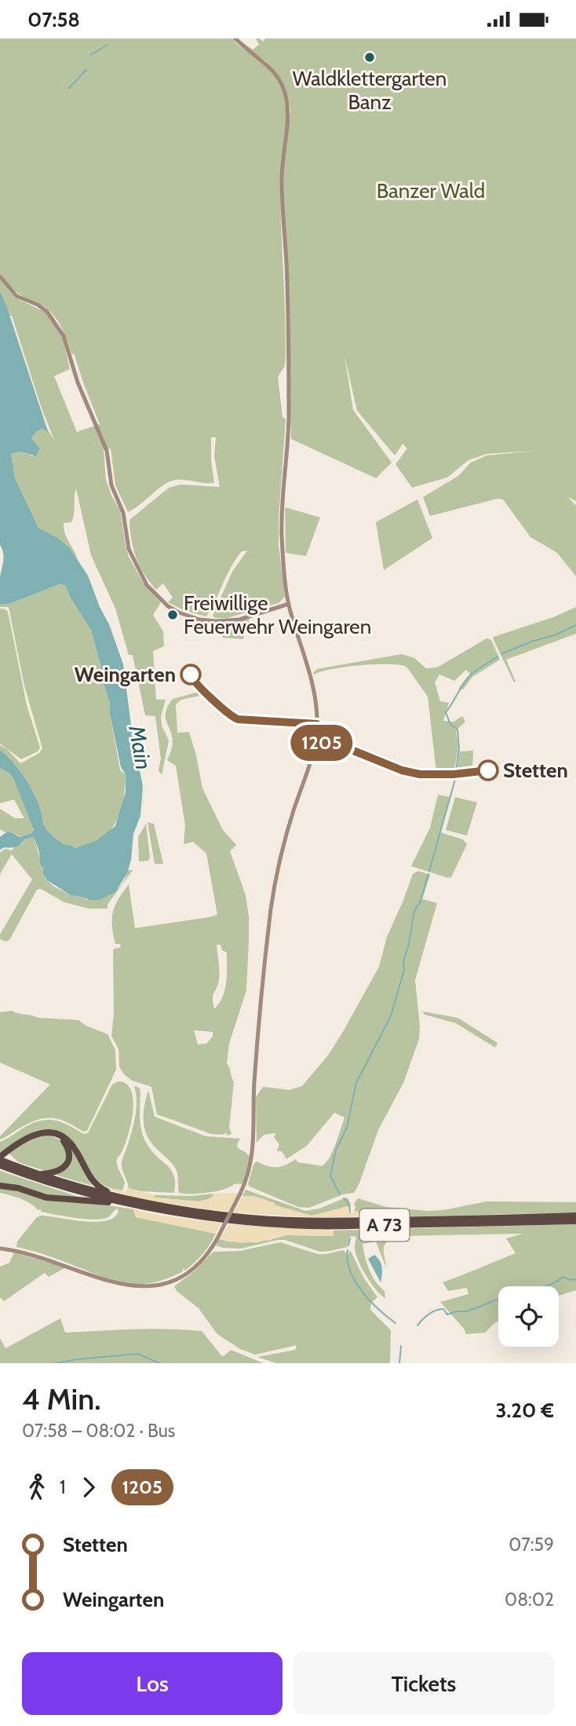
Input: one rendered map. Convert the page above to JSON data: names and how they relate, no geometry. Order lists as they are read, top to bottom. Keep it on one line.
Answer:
{"streets":{"highway":["A 73"]},"water":["Main"],"parks":["Banzer Wald"],"places":["Waldklettergarten Banz","Freiwillige Feuerwehr Weingaren","Weingarten","Stetten"],"lines":["bus line 1205"],"page":{"status":"07:58","on_map":"1205","heading":["4 Min.","07:58 – 08:02 · Bus","3.20 €"],"legs":["1","1205"],"list":[{"name":"Stetten","value":"07:59"},{"name":"Weingarten","value":"08:02"}],"buttons":["Los","Tickets"]}}
